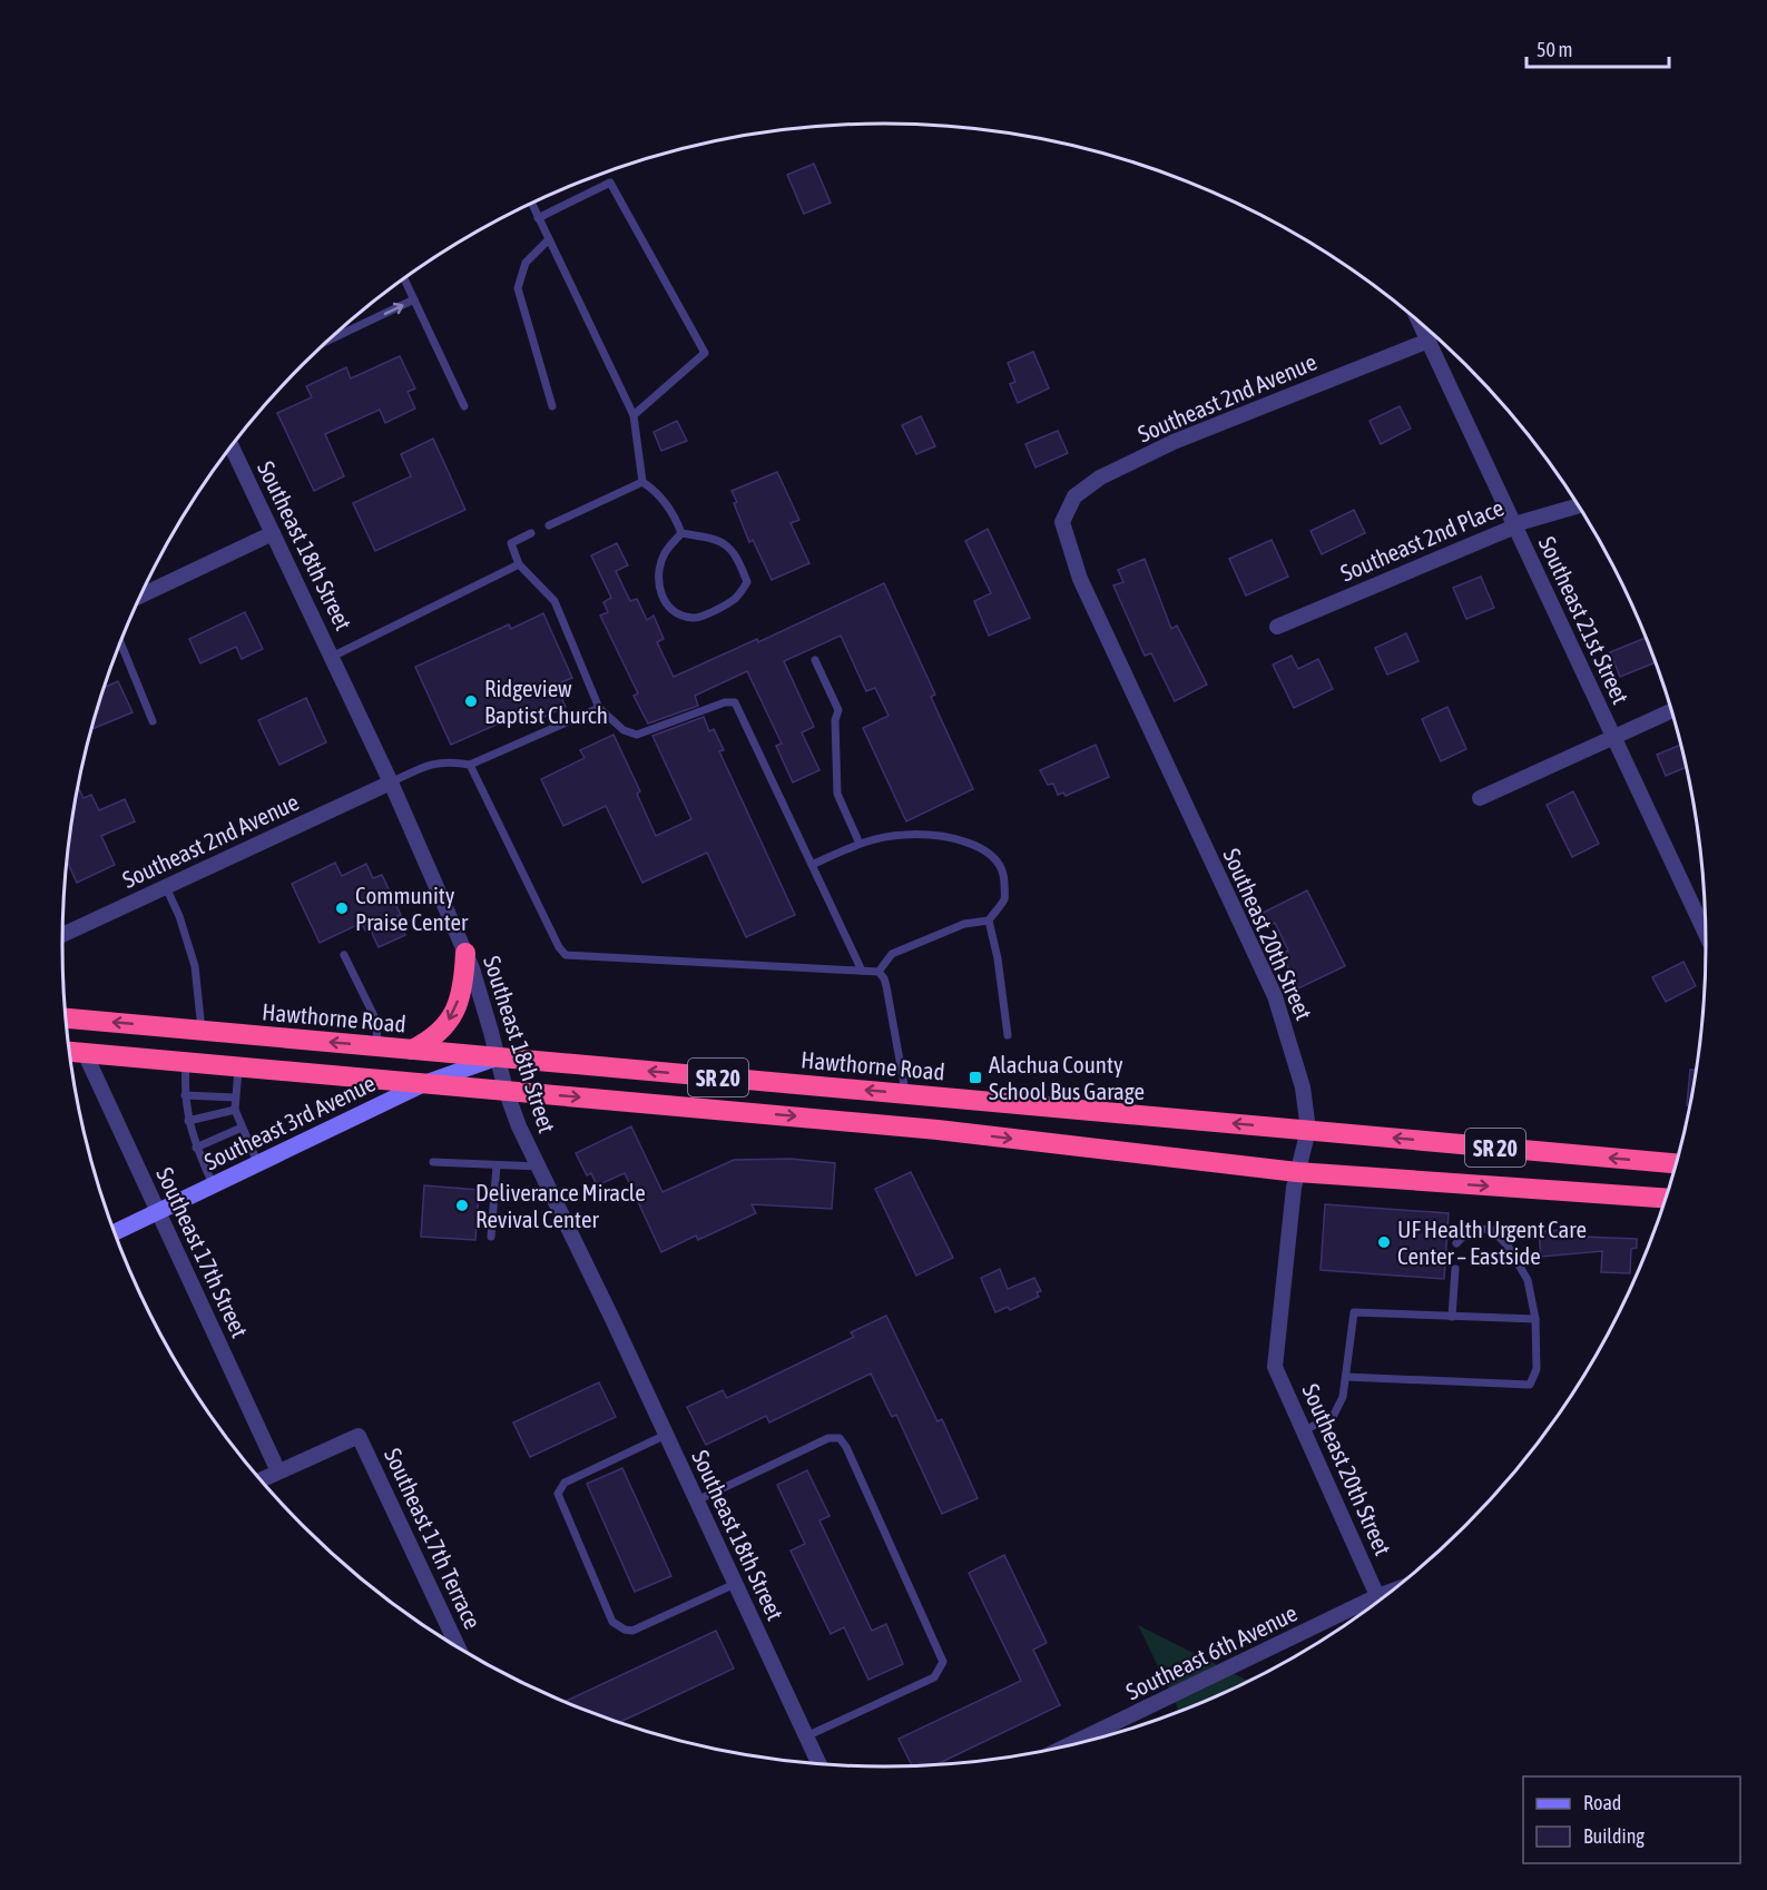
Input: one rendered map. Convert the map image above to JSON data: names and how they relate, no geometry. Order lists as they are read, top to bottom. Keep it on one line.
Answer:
{"streets":{"highway":["Hawthorne Road","SR 20"],"street":["Southeast 2nd Avenue","Southeast 2nd Place","Southeast 18th Street","Southeast 21st Street","Southeast 20th Street","Southeast 3rd Avenue","Southeast 17th Street","Southeast 17th Terrace","Southeast 6th Avenue"]},"crossings":[["Southeast 2nd Avenue","Southeast 18th Street"],["Southeast 2nd Avenue","Southeast 21st Street"],["Southeast 2nd Avenue","Southeast 20th Street"],["Southeast 2nd Place","Southeast 21st Street"],["Southeast 18th Street","Hawthorne Road"],["Southeast 18th Street","SR 20"],["Southeast 18th Street","Southeast 3rd Avenue"],["Southeast 20th Street","Hawthorne Road"],["Southeast 20th Street","SR 20"],["Hawthorne Road","Southeast 3rd Avenue"],["SR 20","Southeast 3rd Avenue"],["SR 20","Southeast 17th Street"],["Southeast 3rd Avenue","Southeast 17th Street"],["Southeast 17th Street","Southeast 17th Terrace"]],"places":{"other":["Ridgeview Baptist Church","Community Praise Center","Deliverance Miracle Revival Center","UF Health Urgent Care Center – Eastside"],"transit":["Alachua County School Bus Garage"]},"legend":["Road","Building"],"scale_bar":"50 m"}
